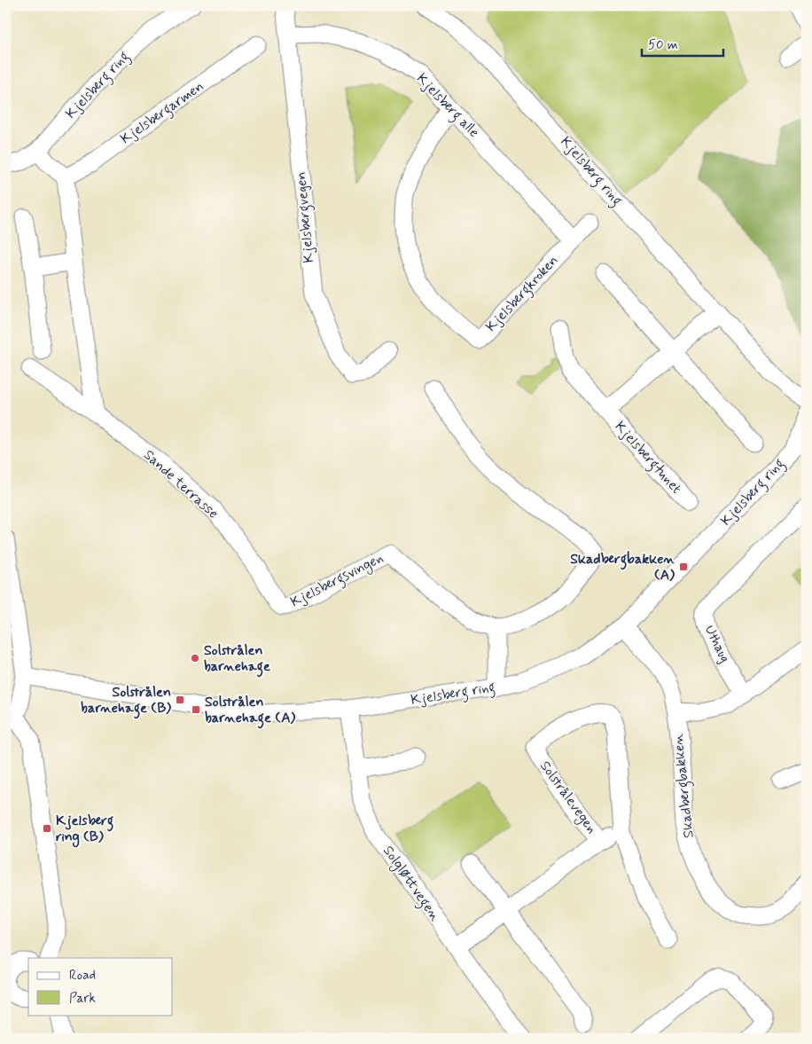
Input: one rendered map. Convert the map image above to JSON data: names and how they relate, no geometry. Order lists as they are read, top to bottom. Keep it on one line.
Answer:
{"streets":{"street":["Kjelsberg ring","Kjelsberg alle","Kjelsbergarmen","Kjelsbergvegen","Kjelsbergkroken","Kjelsbergtunet","Sande terrasse","Kjelsbergsvingen","Uthaug","Skadbergbakken","Solstrålevegen","Solgløttvegen"]},"crossings":[["Kjelsberg ring","Kjelsbergtunet"],["Kjelsberg ring","Skadbergbakken"],["Kjelsberg ring","Solgløttvegen"],["Kjelsberg alle","Kjelsbergvegen"],["Kjelsberg alle","Kjelsbergkroken"],["Sande terrasse","Kjelsbergsvingen"],["Solstrålevegen","Solgløttvegen"]],"places":{"transit":["Skadbergbakken (A)","Solstrålen barnehage (B)","Solstrålen barnehage (A)","Kjelsberg ring (B)"],"other":["Solstrålen barnehage"]},"legend":["Road","Park"],"scale_bar":"50 m"}
